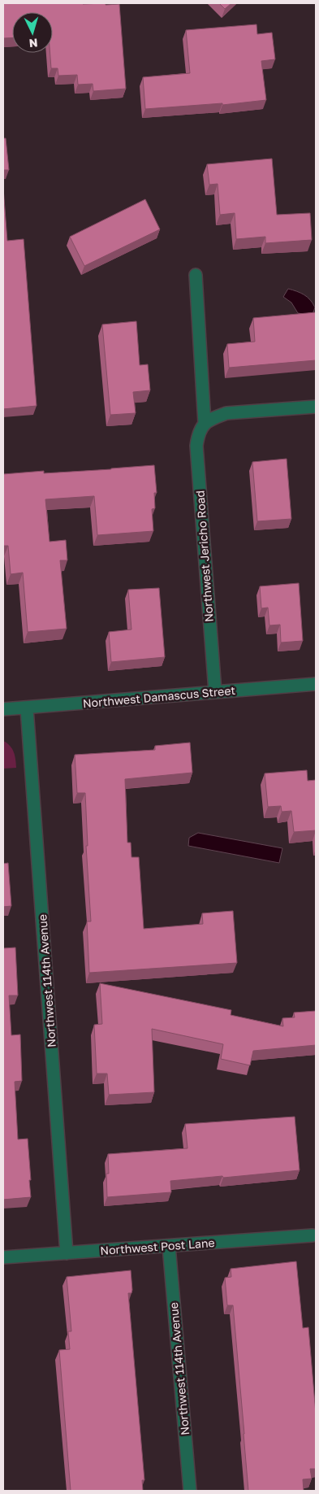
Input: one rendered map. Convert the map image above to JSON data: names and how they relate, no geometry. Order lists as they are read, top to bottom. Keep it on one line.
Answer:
{"streets":{"street":["Northwest Jericho Road","Northwest Damascus Street","Northwest 114th Avenue","Northwest Post Lane"]},"crossings":[["Northwest Jericho Road","Northwest Damascus Street"],["Northwest Damascus Street","Northwest 114th Avenue"],["Northwest 114th Avenue","Northwest Post Lane"]],"north":"bottom"}
